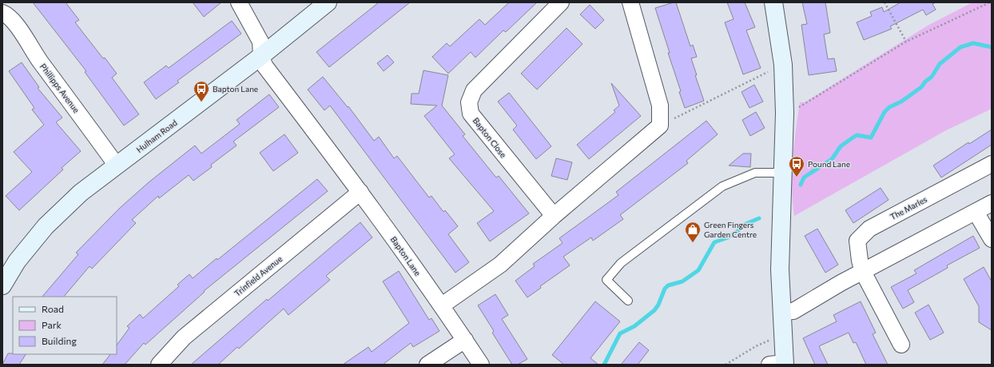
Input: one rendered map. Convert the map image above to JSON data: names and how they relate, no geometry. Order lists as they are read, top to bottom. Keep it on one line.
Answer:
{"streets":{"street":["Phillipps Avenue","Hulham Road","Bapton Close","The Marles","Bapton Lane","Trinfield Avenue"]},"crossings":[["Phillipps Avenue","Hulham Road"],["Hulham Road","Bapton Lane"],["Bapton Lane","Trinfield Avenue"]],"places":{"bus stop":["Bapton Lane","Pound Lane"],"shop":["Green Fingers Garden Centre"]},"legend":["Road","Park","Building"]}
